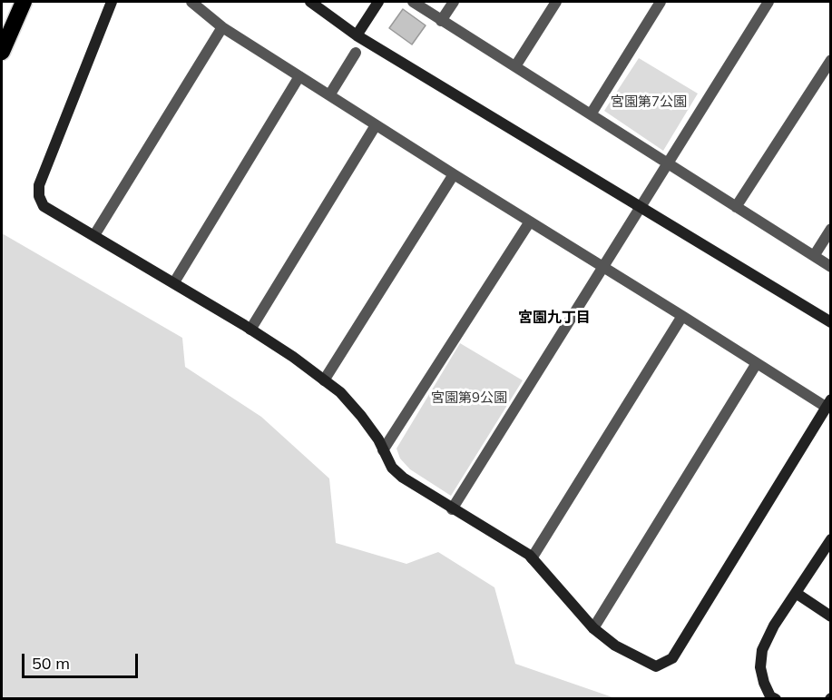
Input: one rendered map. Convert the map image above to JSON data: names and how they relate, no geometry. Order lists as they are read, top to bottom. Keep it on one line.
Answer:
{"districts":["宮園九丁目"],"parks":["宮園第7公園","宮園第9公園"],"scale_bar":"50 m"}
